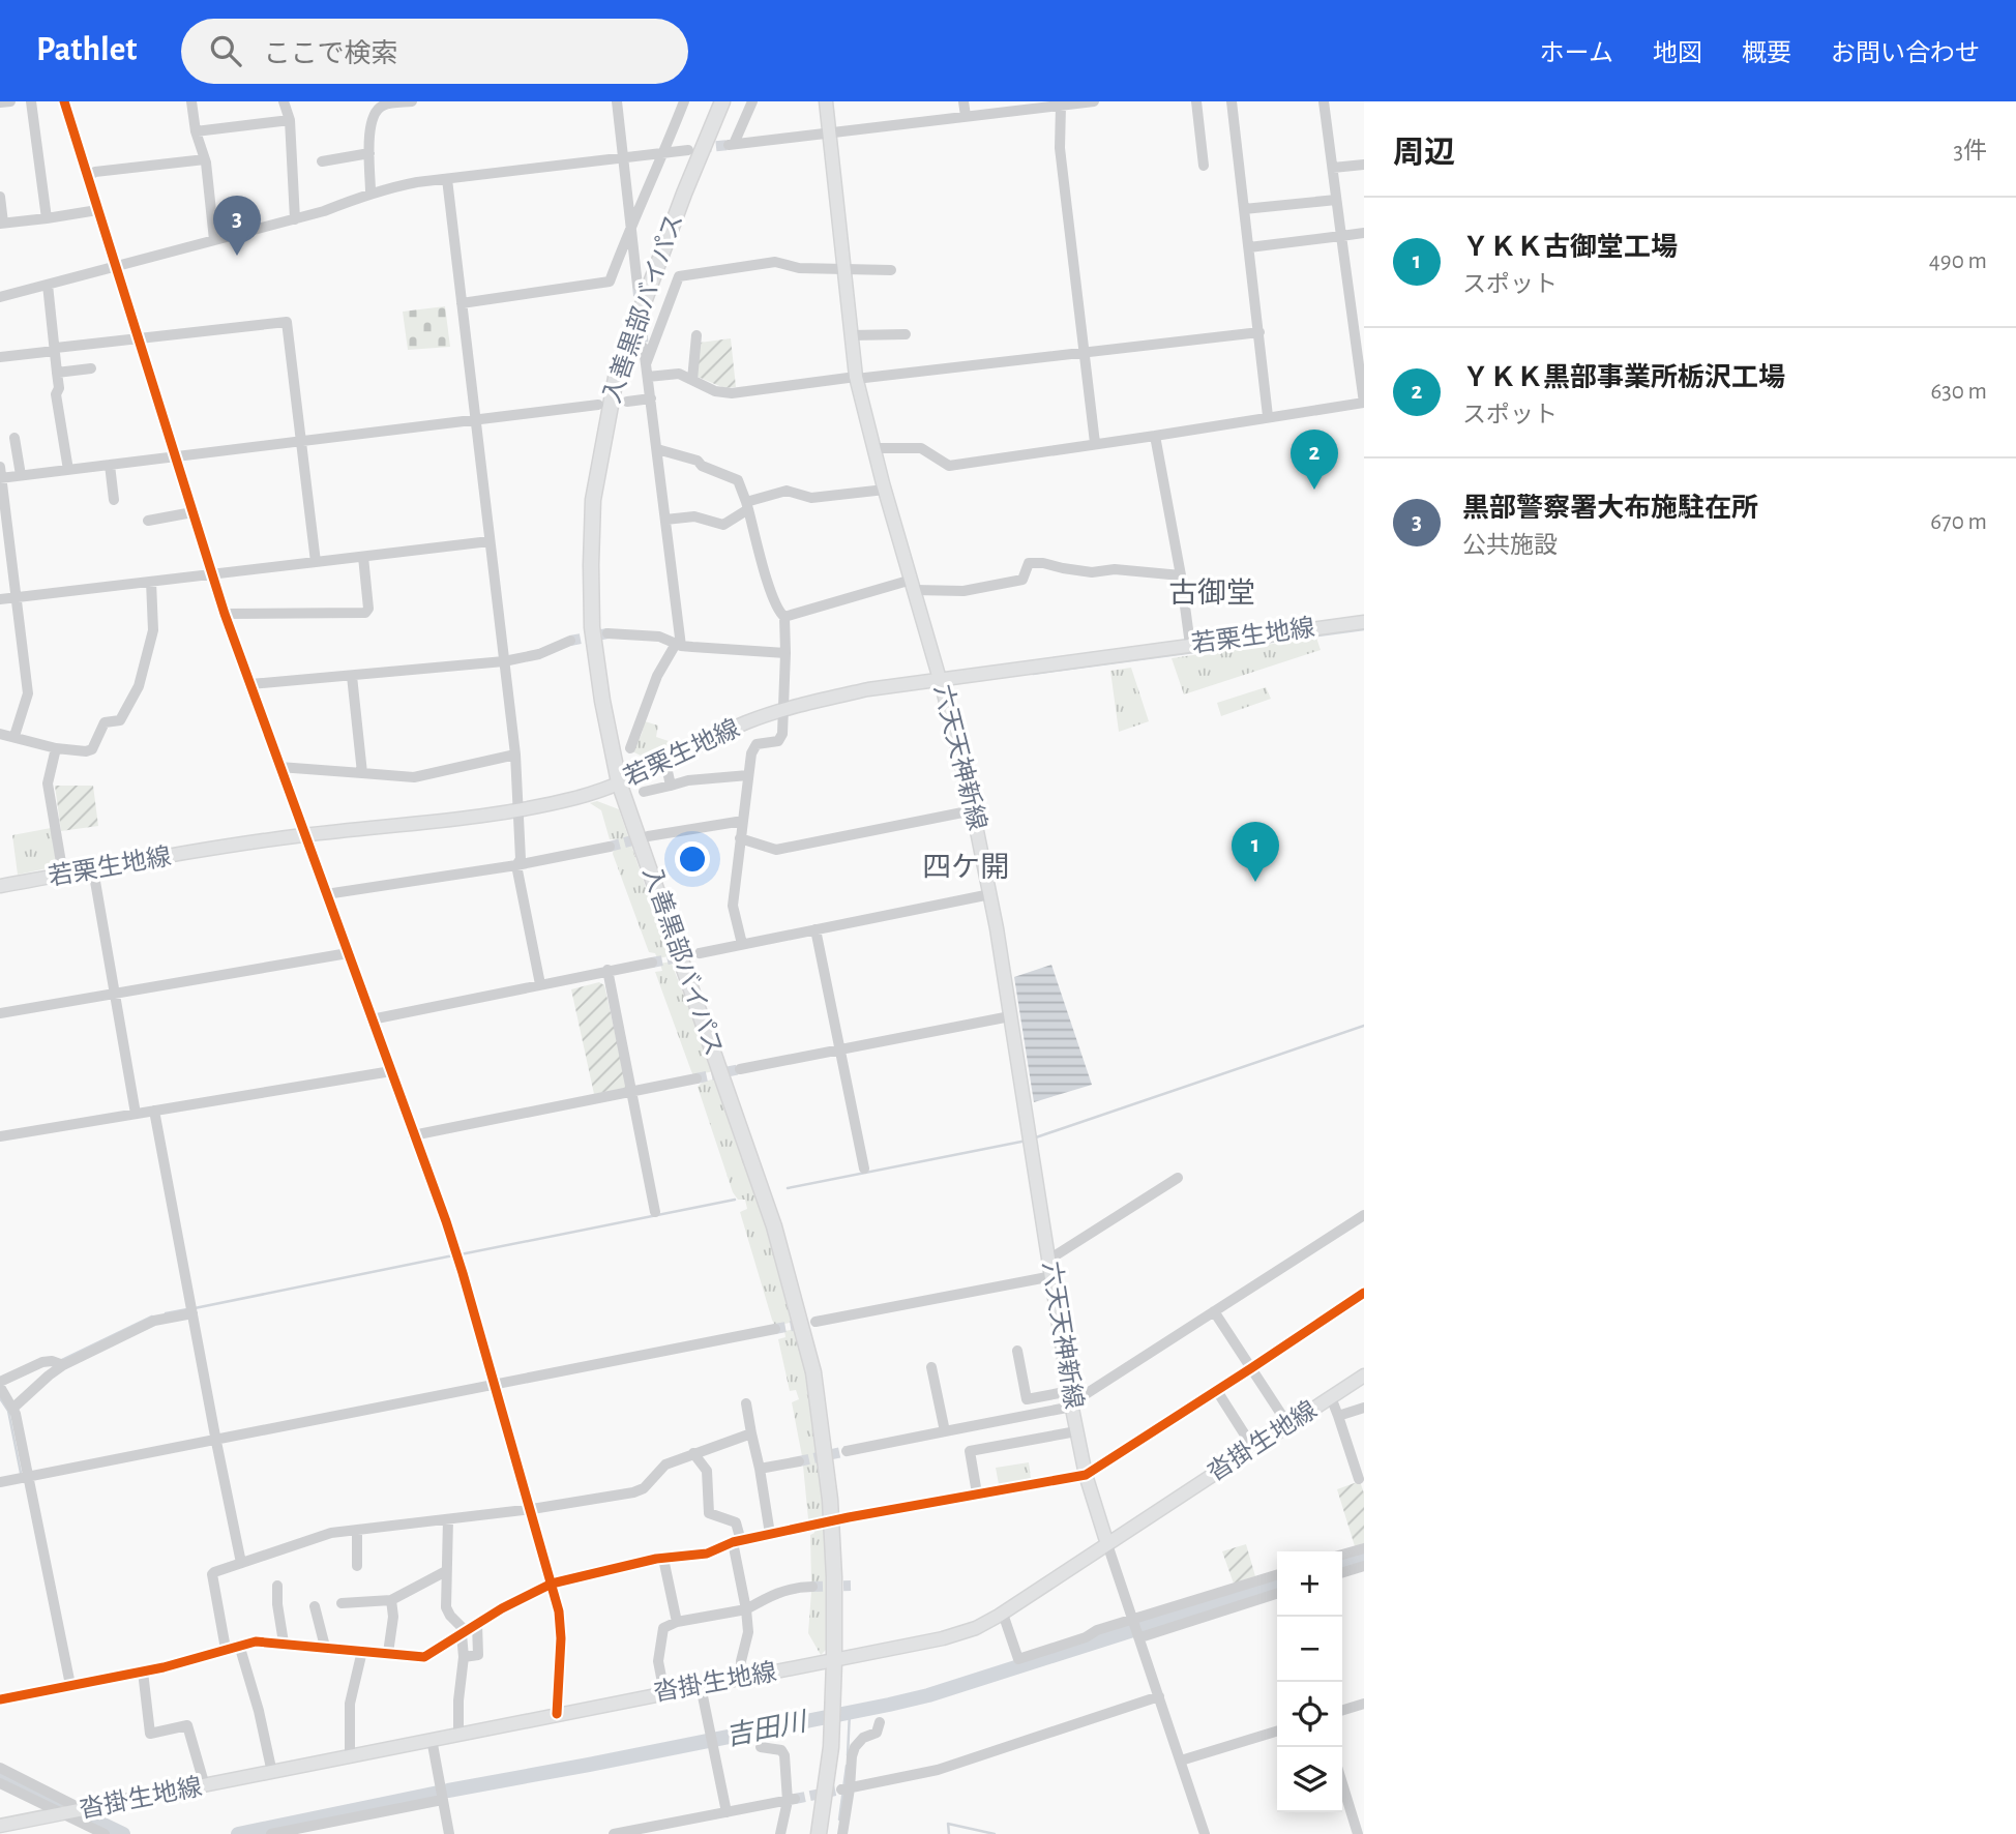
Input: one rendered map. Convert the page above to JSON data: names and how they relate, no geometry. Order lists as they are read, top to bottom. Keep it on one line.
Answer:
{"streets":{"highway":["入善黒部バイパス"],"main road":["若栗生地線","六天天神新線","沓掛生地線"]},"crossings":[["入善黒部バイパス","若栗生地線"],["入善黒部バイパス","沓掛生地線"],["若栗生地線","六天天神新線"],["六天天神新線","沓掛生地線"]],"districts":["古御堂","四ケ開"],"water":["吉田川"],"page":{"header":"Pathlet","search":"ここで検索","nav":["ホーム","地図","概要","お問い合わせ"],"heading":["周辺","3件"],"pins":["3","2","1"],"list":[{"mark":"1","name":"ＹＫＫ古御堂工場","note":"スポット","value":"490 m"},{"mark":"2","name":"ＹＫＫ黒部事業所栃沢工場","note":"スポット","value":"630 m"},{"mark":"3","name":"黒部警察署大布施駐在所","note":"公共施設","value":"670 m"}],"map_buttons":["+","−"]}}
